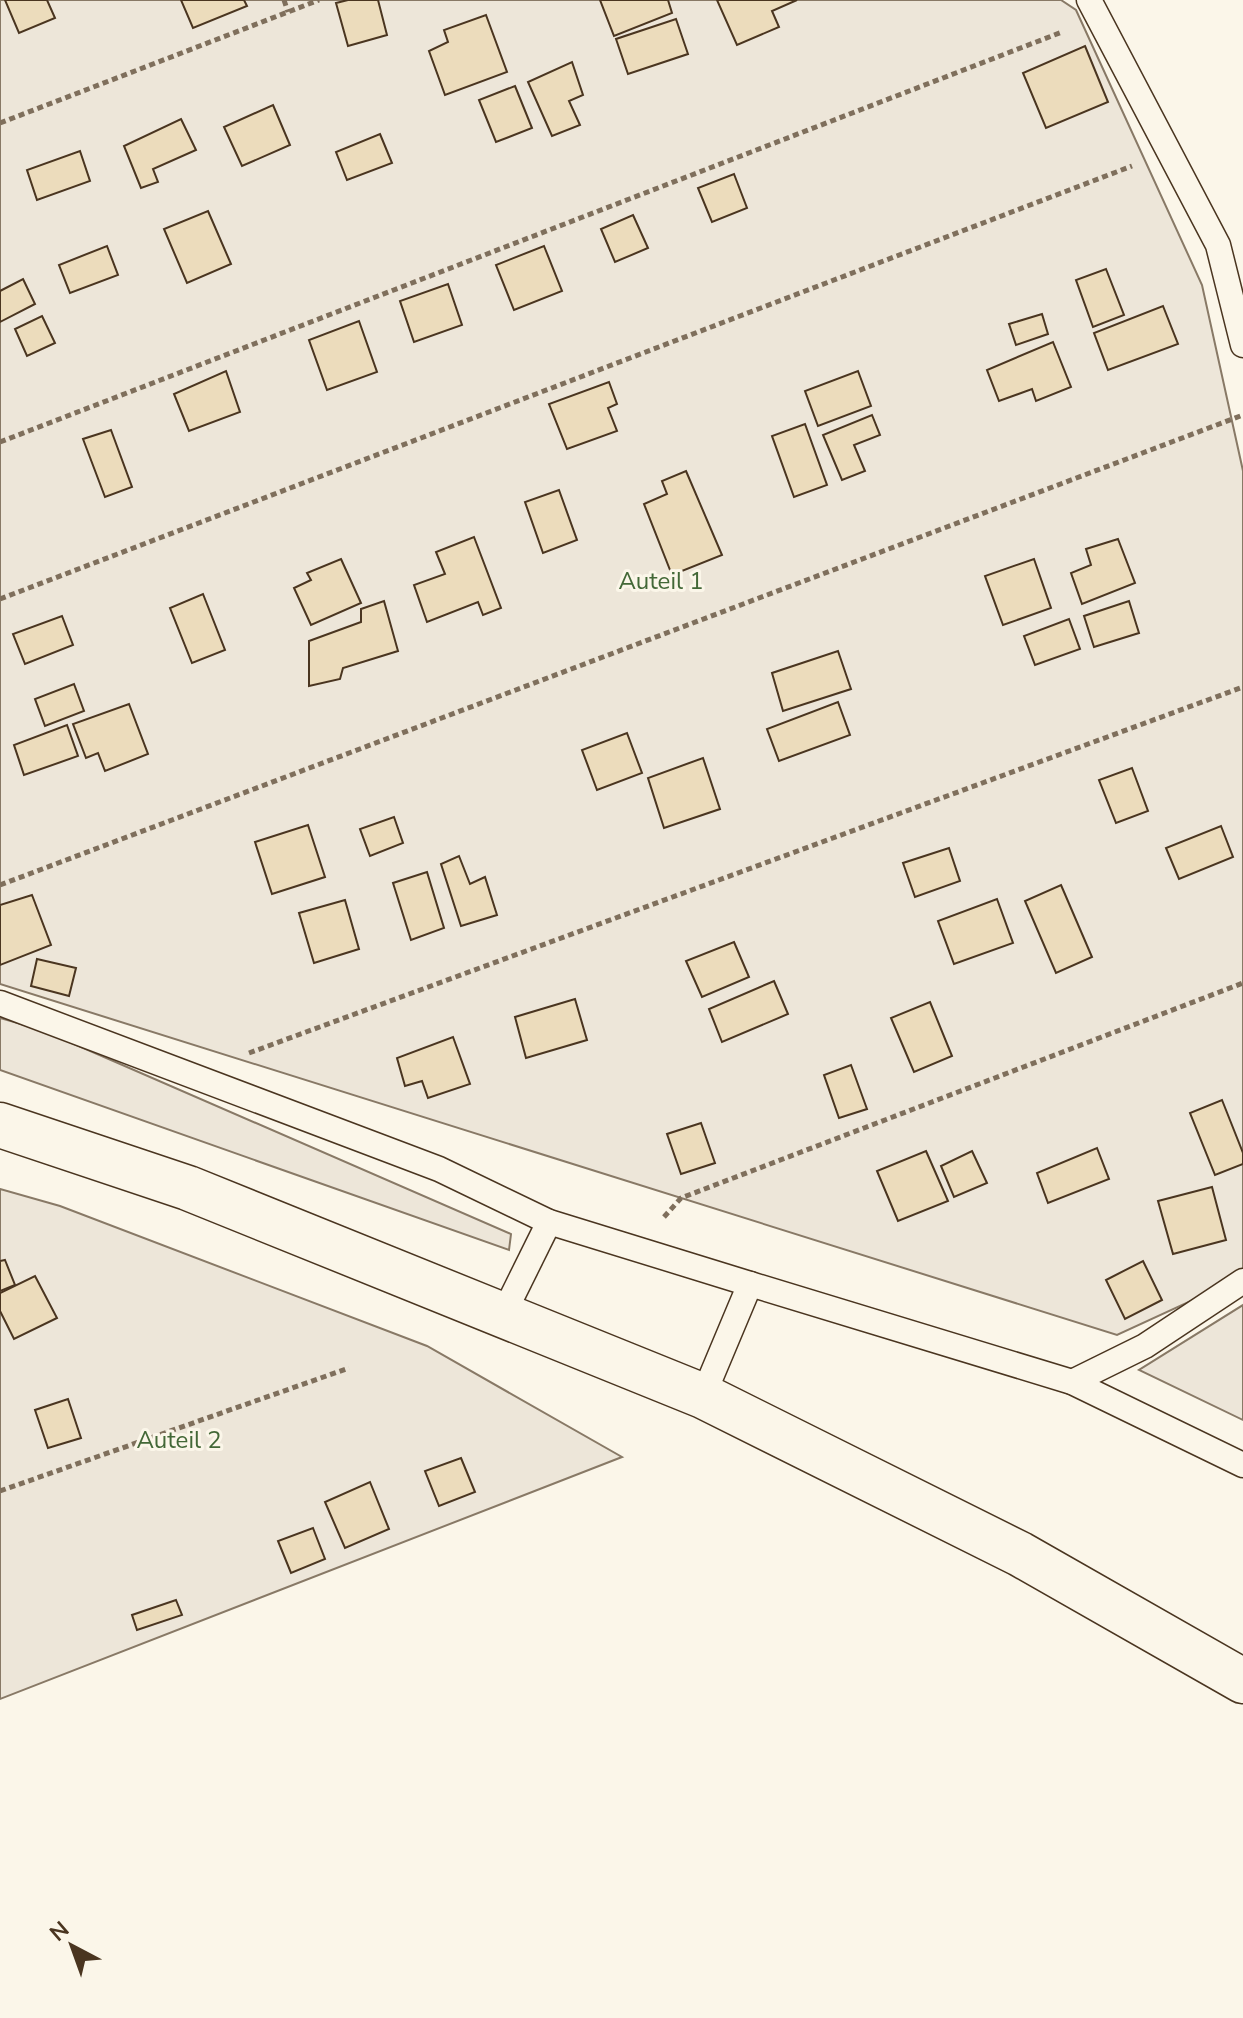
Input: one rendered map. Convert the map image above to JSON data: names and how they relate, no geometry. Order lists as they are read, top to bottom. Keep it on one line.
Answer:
{"parks":["Auteil 1","Auteil 2"],"north":"top left"}
